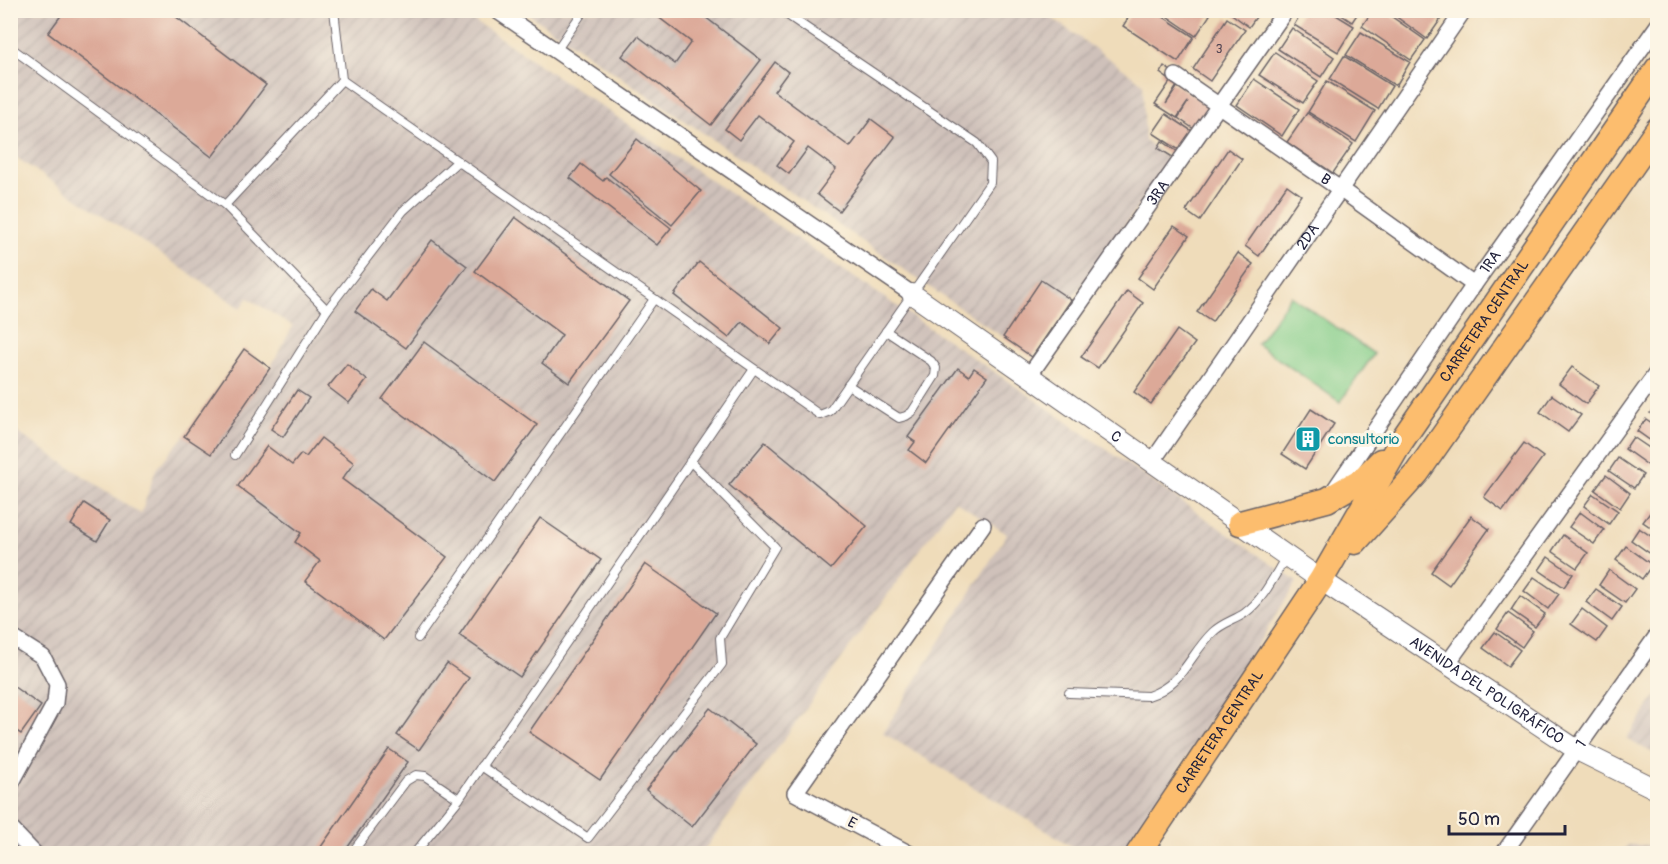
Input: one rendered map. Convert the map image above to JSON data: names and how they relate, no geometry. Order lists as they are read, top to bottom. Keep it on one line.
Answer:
{"streets":{"main road":["CARRETERA CENTRAL"],"street":["B","3RA","2DA","1RA","C","AVENIDA DEL POLIGRÁFICO","1","E"]},"crossings":[["B","3RA"],["B","2DA"],["B","1RA"],["3RA","C"],["2DA","C"],["CARRETERA CENTRAL","C"],["CARRETERA CENTRAL","AVENIDA DEL POLIGRÁFICO"],["C","AVENIDA DEL POLIGRÁFICO"],["AVENIDA DEL POLIGRÁFICO","1"]],"places":{"building":["consultorio"]},"house_numbers":["3"],"scale_bar":"50 m"}
